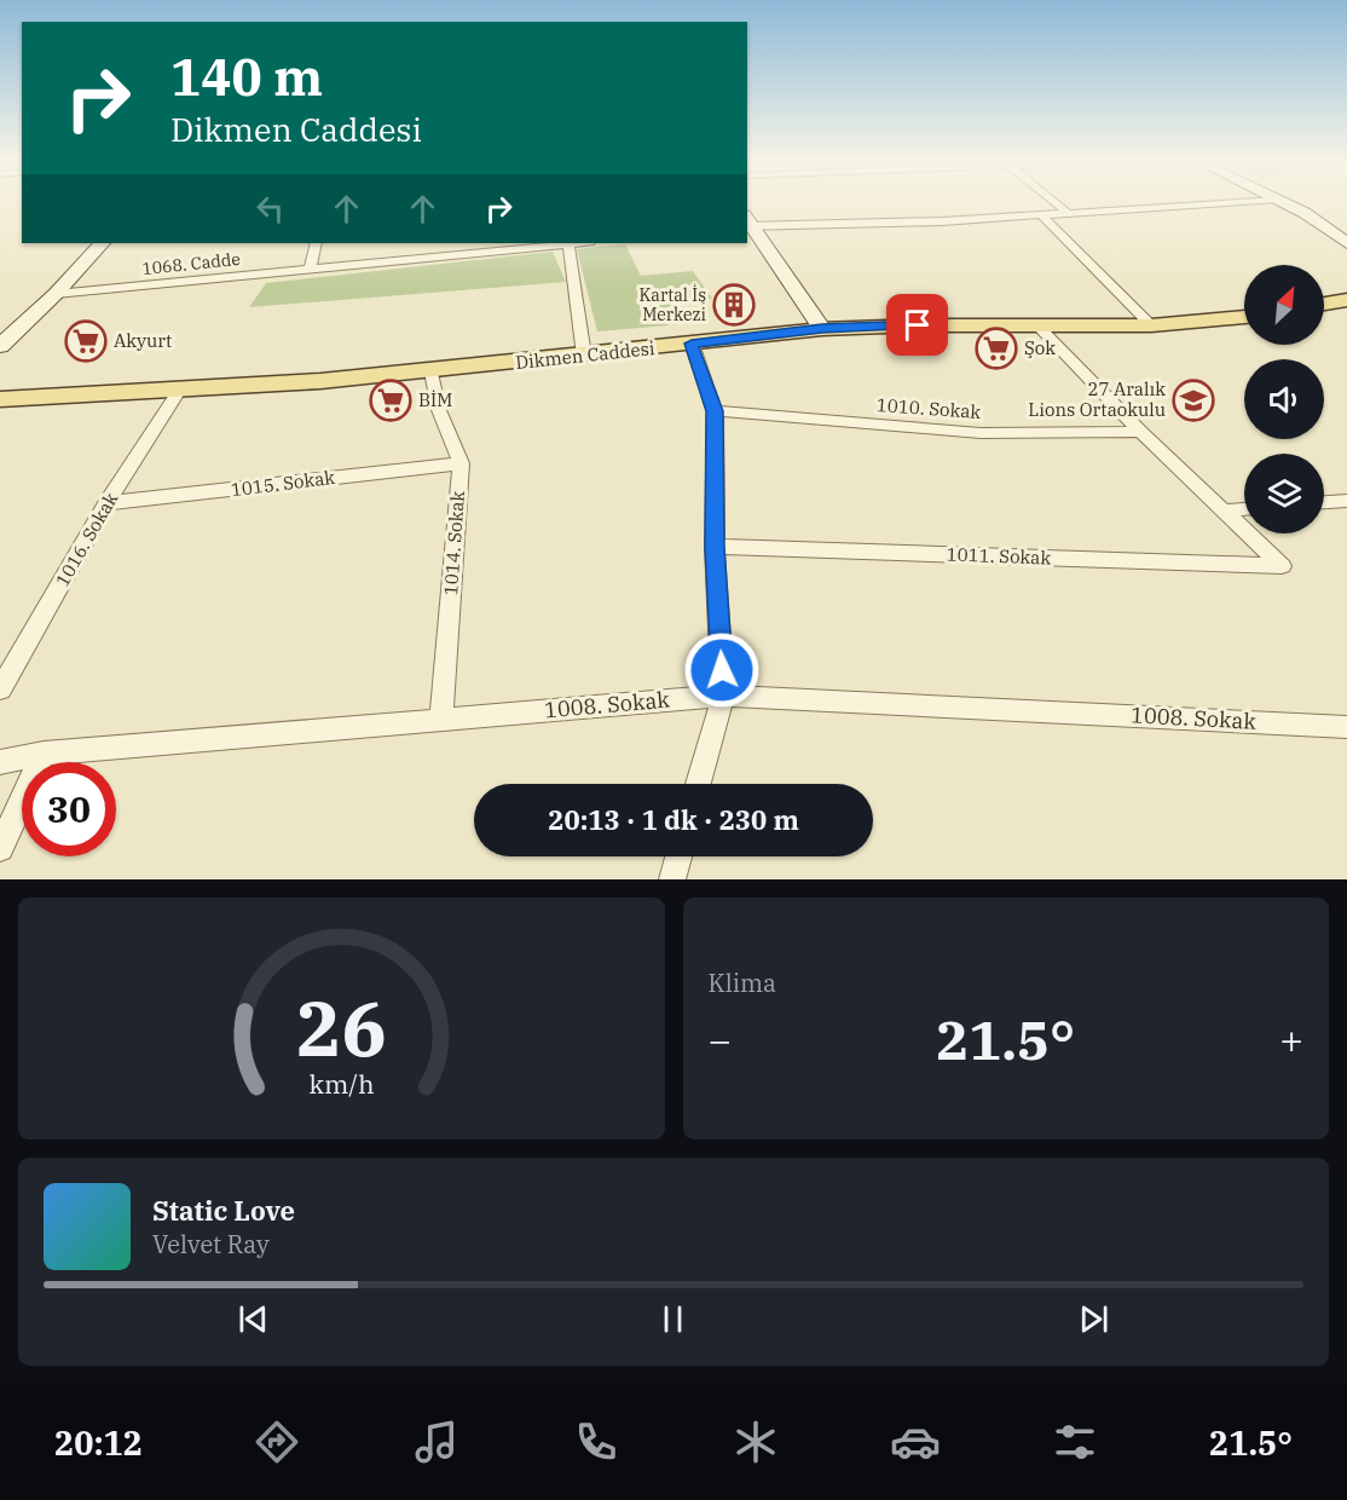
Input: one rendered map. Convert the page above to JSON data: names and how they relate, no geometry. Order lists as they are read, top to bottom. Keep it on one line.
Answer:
{"streets":{"main road":["Dikmen Caddesi"],"street":["1068. Cadde","1010. Sokak","1015. Sokak","1016. Sokak","1014. Sokak","1011. Sokak","1008. Sokak"]},"crossings":[["Dikmen Caddesi","1016. Sokak"],["Dikmen Caddesi","1014. Sokak"],["1015. Sokak","1016. Sokak"],["1015. Sokak","1014. Sokak"],["1014. Sokak","1008. Sokak"]],"places":{"building":["Kartal İş Merkezi"],"supermarket":["Akyurt","Şok","BİM"],"school or university":["27 Aralık Lions Ortaokulu"]},"north":"top right","page":{"turn":["140 m","Dikmen Caddesi"],"limit":"30","trip":"20:13 · 1 dk · 230 m","tile":"Klima","heat":["−","21.5°","+"],"song":["Static Love","Velvet Ray"],"tabs":["20:12","21.5°"],"gauge":["26","km/h"]}}
